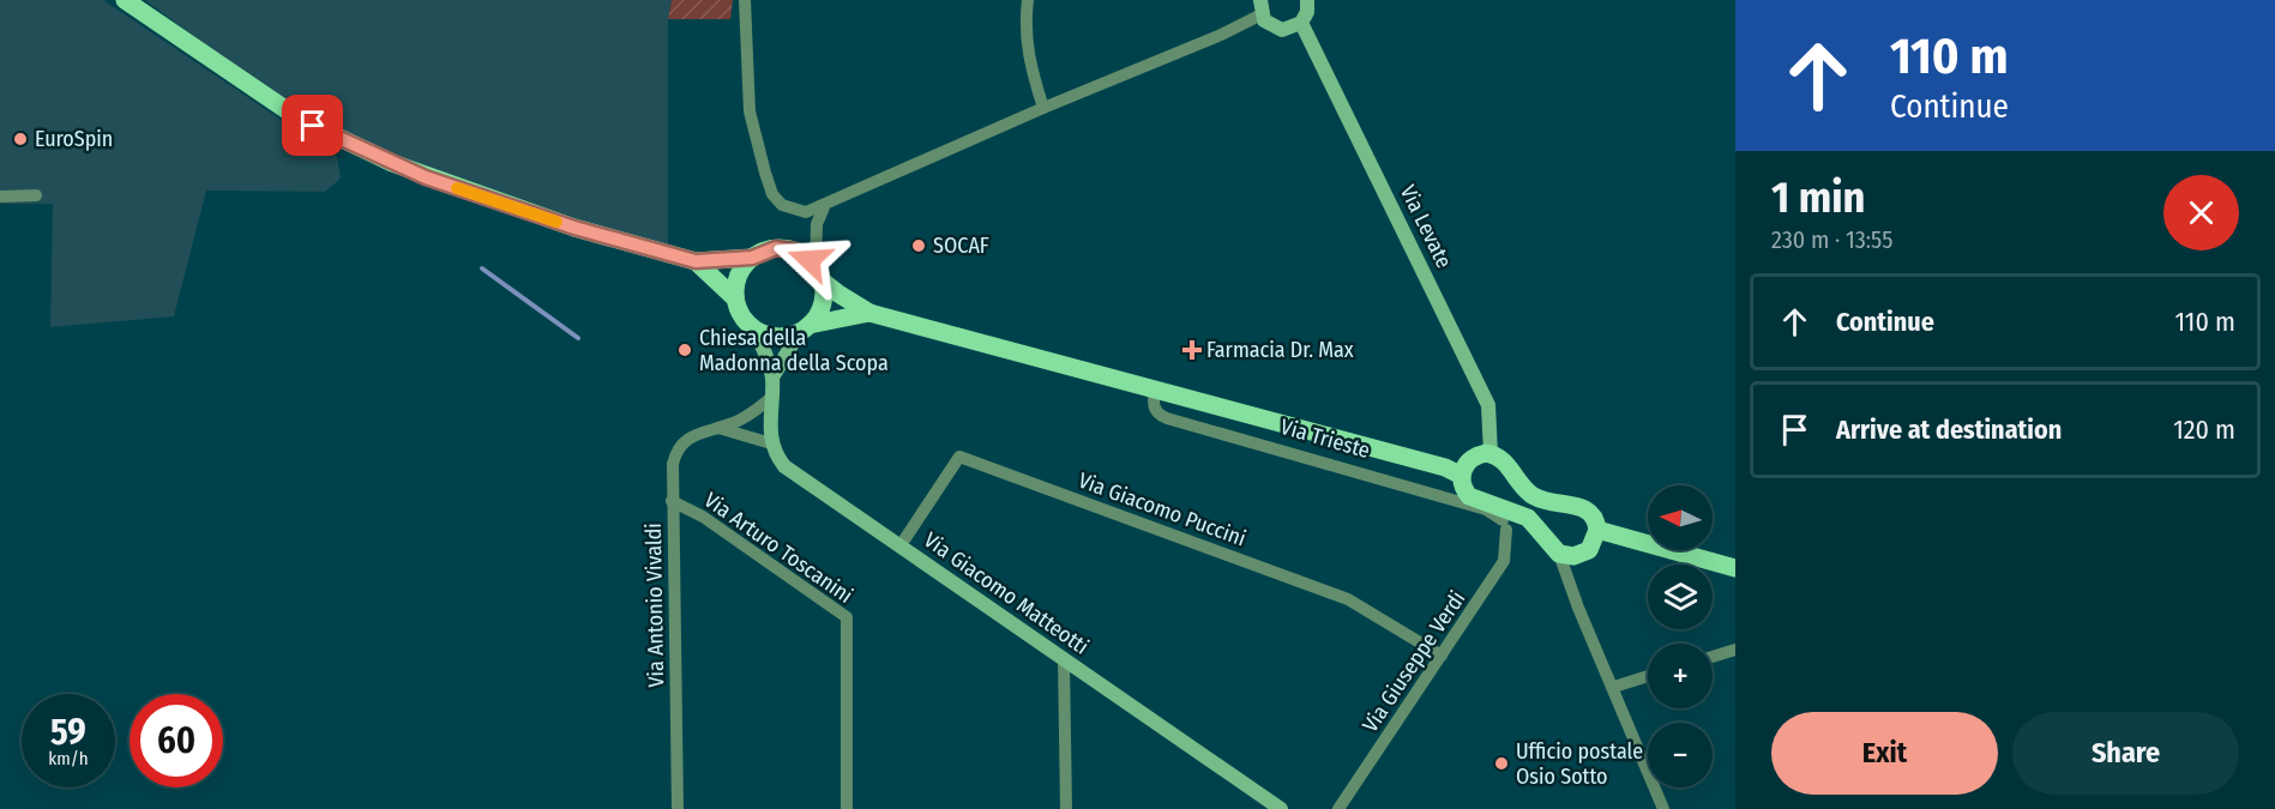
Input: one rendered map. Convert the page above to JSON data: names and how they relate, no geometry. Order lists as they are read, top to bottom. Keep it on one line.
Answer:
{"streets":{"main road":["Via Trieste"],"street":["Via Levate","Via Giacomo Puccini","Via Arturo Toscanini","Via Giacomo Matteotti","Via Antonio Vivaldi","Via Giuseppe Verdi"]},"crossings":[["Via Trieste","Via Giuseppe Verdi"],["Via Giacomo Puccini","Via Giacomo Matteotti"],["Via Giacomo Puccini","Via Giuseppe Verdi"],["Via Arturo Toscanini","Via Antonio Vivaldi"]],"places":{"other":["EuroSpin","SOCAF","Chiesa della Madonna della Scopa","Ufficio postale Osio Sotto"],"health":["Farmacia Dr. Max"]},"north":"left","page":{"turn":["110 m","Continue"],"heading":["1 min","230 m · 13:55"],"list":[{"name":"Continue","value":"110 m"},{"name":"Arrive at destination","value":"120 m"}],"map_buttons":["+","−"],"speed":"59 km/h","limit":"60","buttons":["Exit","Share"]}}
